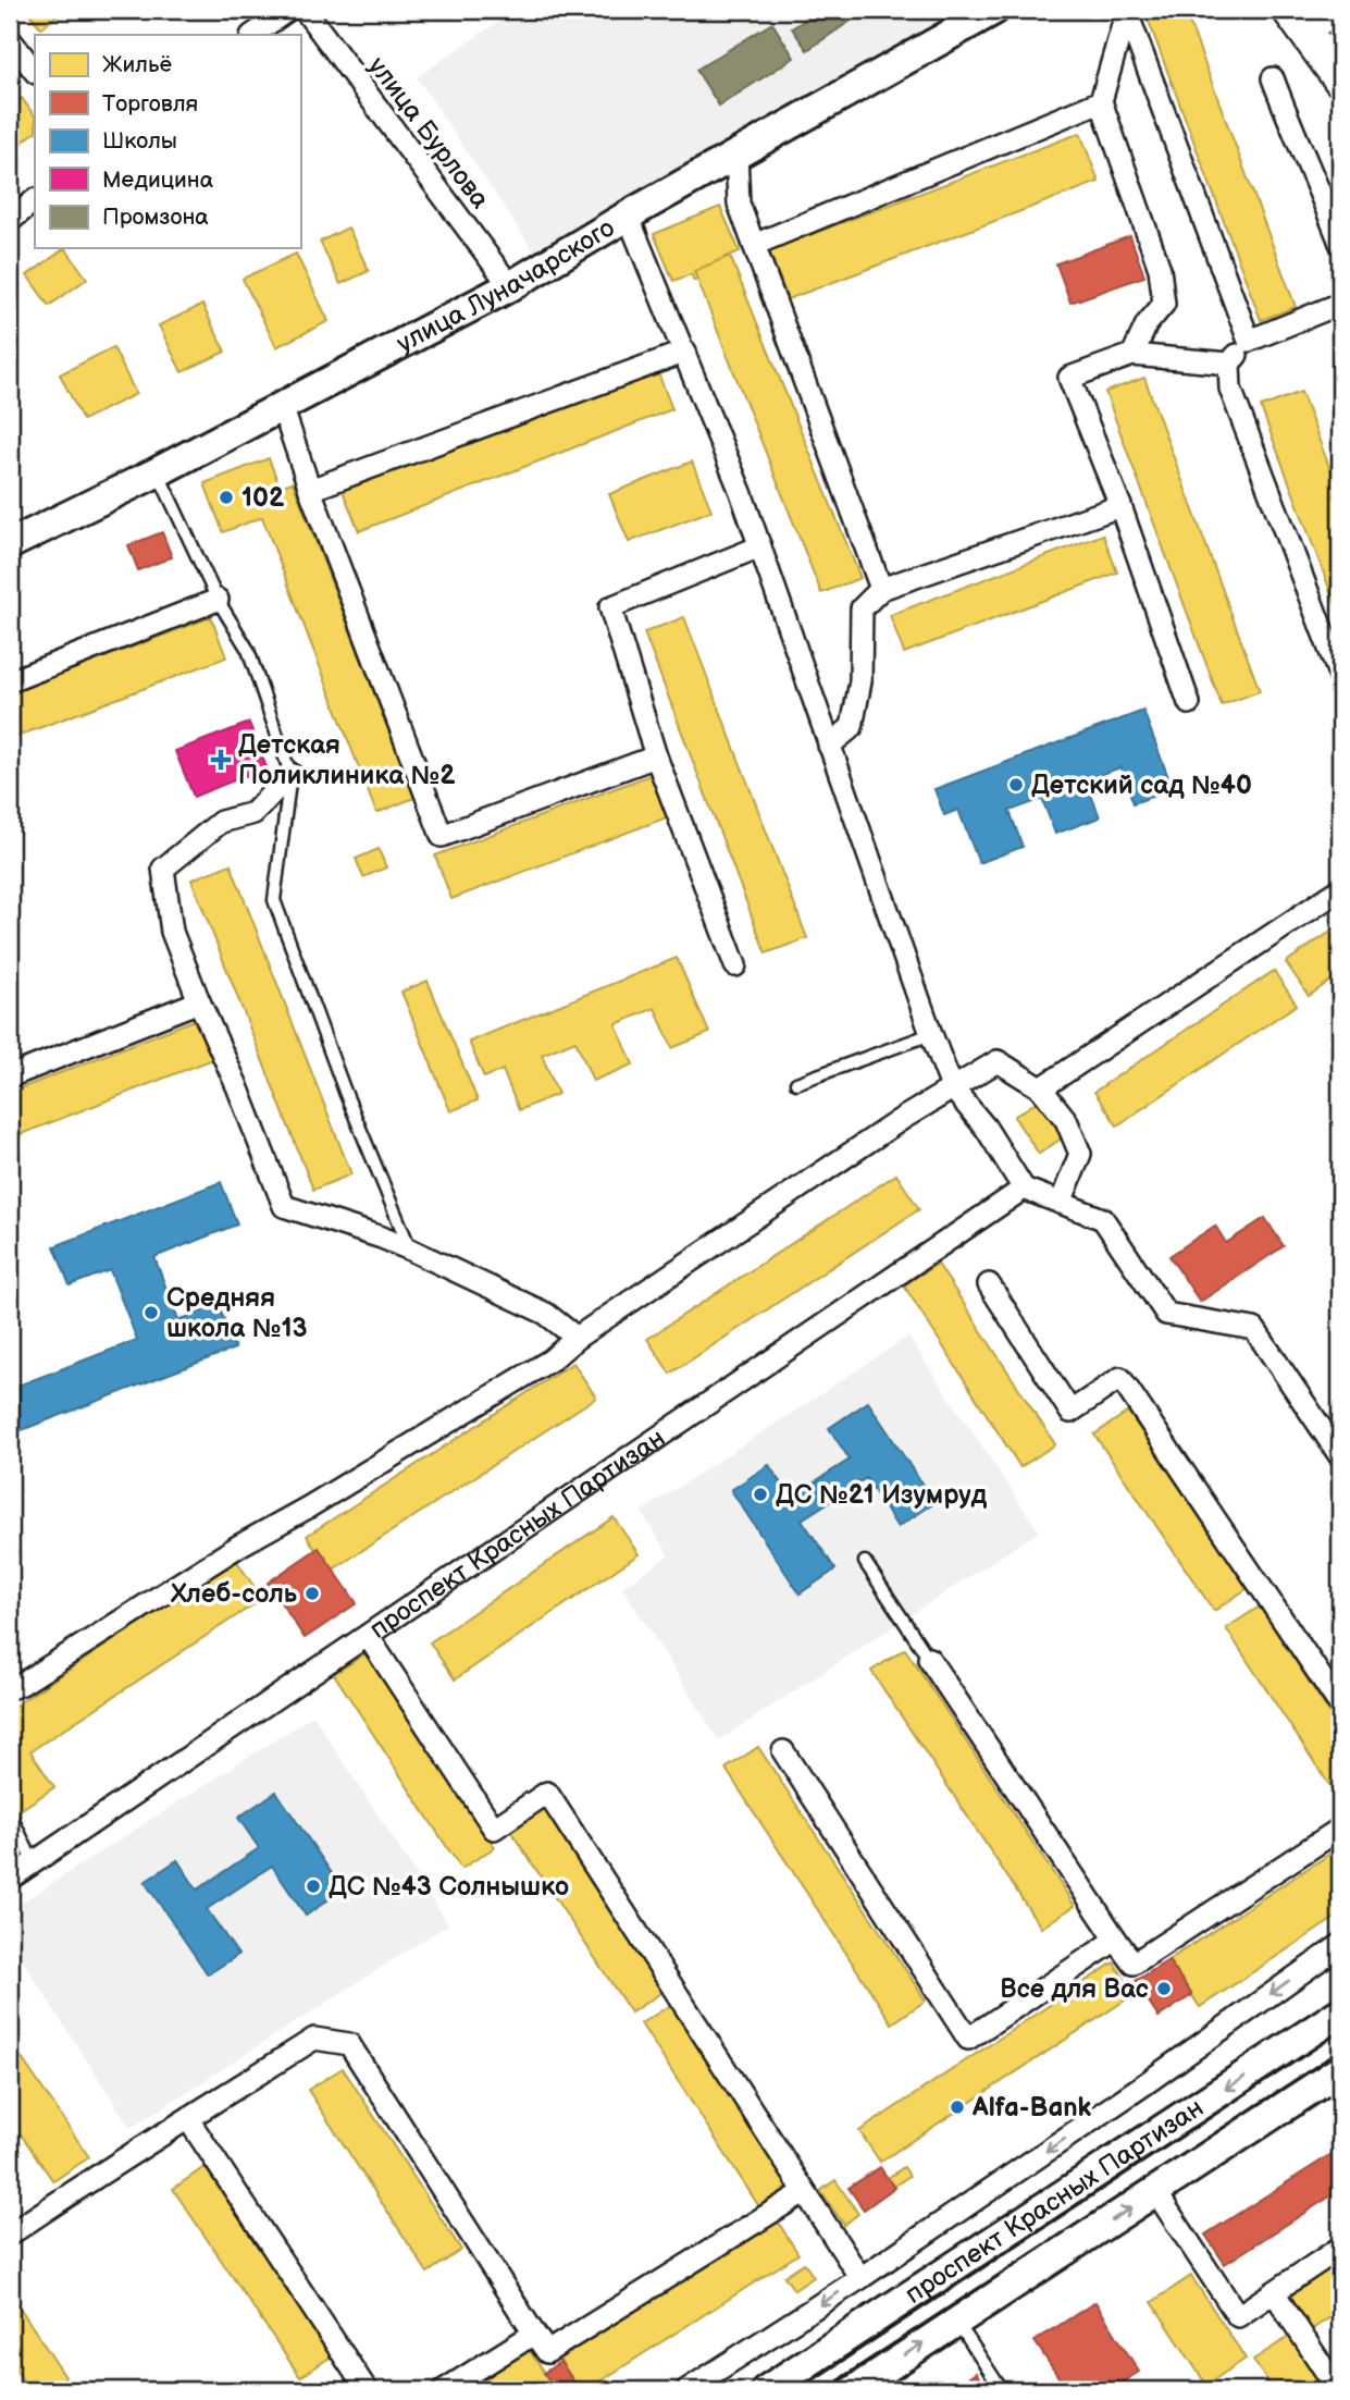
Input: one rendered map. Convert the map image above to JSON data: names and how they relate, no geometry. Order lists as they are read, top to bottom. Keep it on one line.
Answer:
{"streets":{"main road":["улица Луначарского","проспект Красных Партизан"],"street":["улица Бурлова"]},"crossings":[["улица Бурлова","улица Луначарского"]],"places":{"other":["102","Детский сад №40","Средняя школа №13","ДС №21 Изумруд","Хлеб-соль","ДС №43 Солнышко","Все для Вас","Alfa-Bank"],"health":["Детская Поликлиника №2"]},"legend":["Жильё","Торговля","Школы","Медицина","Промзона"]}
